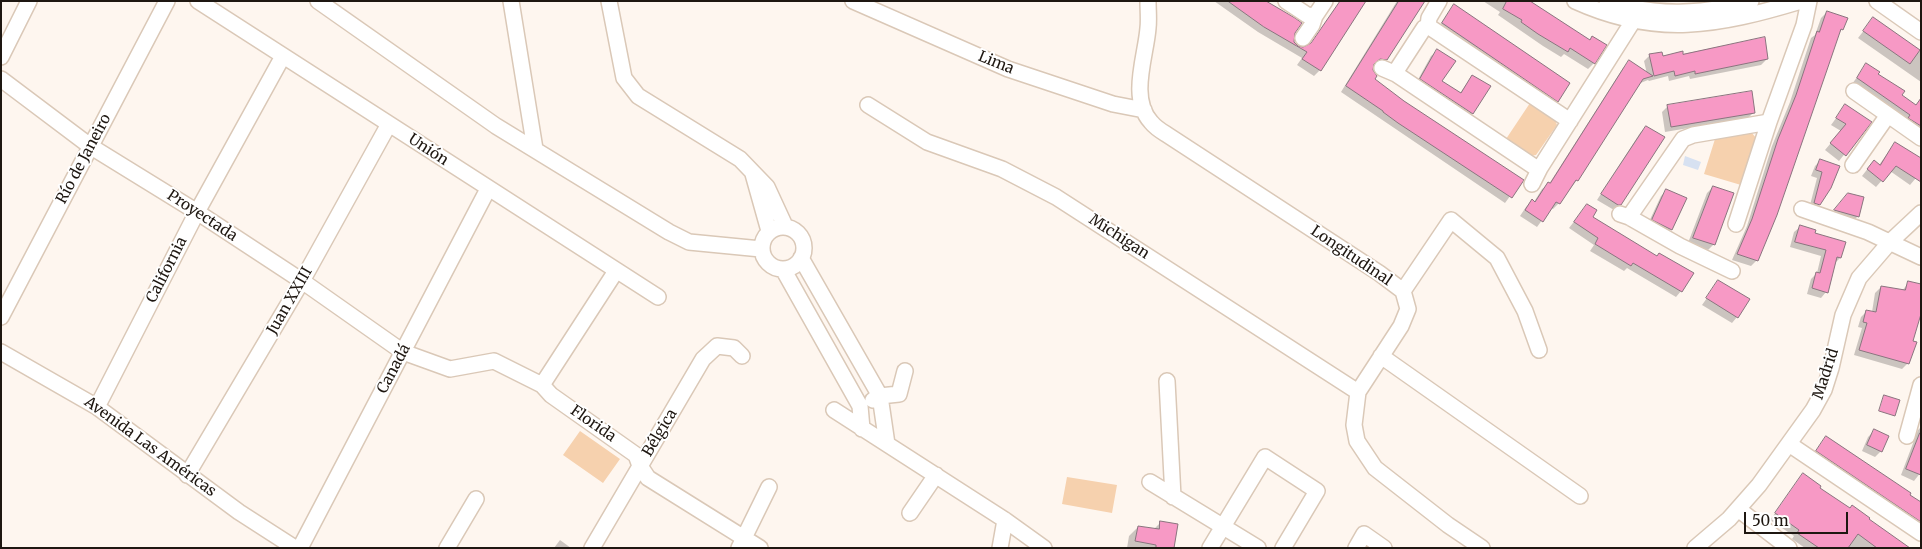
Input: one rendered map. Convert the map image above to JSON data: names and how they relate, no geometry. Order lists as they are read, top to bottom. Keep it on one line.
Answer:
{"streets":{"street":["Lima","Unión","Río de Janeiro","Proyectada","Michigan","Longitudinal","California","Juan XXIII","Canadá","Madrid","Florida","Bélgica","Avenida Las Américas"]},"crossings":[["Lima","Longitudinal"],["Unión","California"],["Unión","Juan XXIII"],["Unión","Canadá"],["Río de Janeiro","Proyectada"],["Proyectada","California"],["Proyectada","Juan XXIII"],["Proyectada","Canadá"],["Proyectada","Florida"],["Michigan","Longitudinal"],["California","Avenida Las Américas"],["Juan XXIII","Avenida Las Américas"],["Canadá","Florida"],["Florida","Bélgica"]],"scale_bar":"50 m"}
